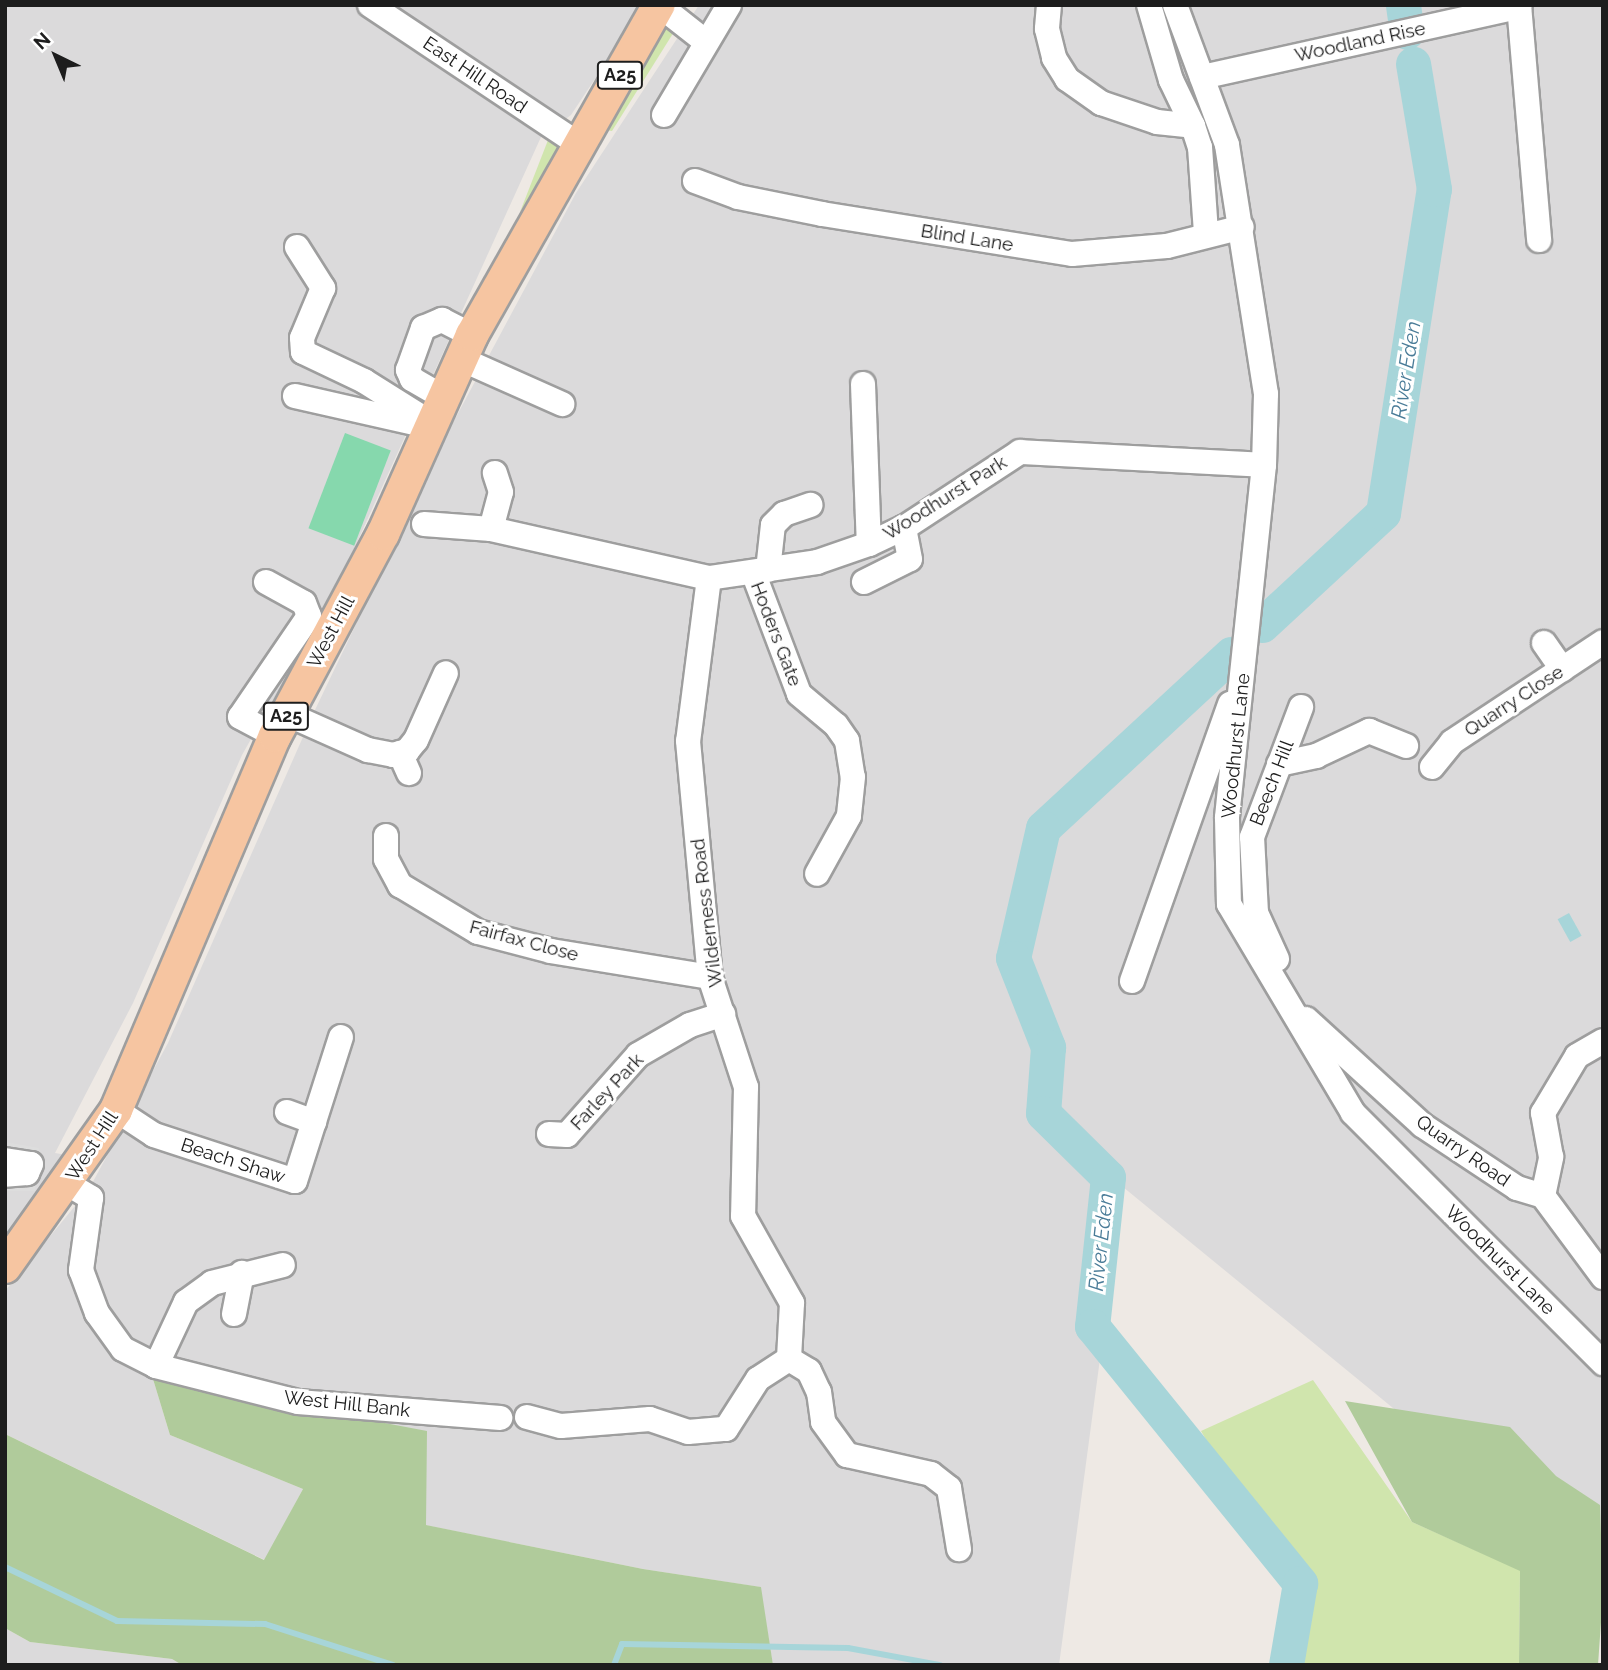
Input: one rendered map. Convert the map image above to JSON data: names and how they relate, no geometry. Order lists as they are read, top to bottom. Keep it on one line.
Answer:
{"streets":{"main road":["A25","West Hill"],"street":["Woodland Rise","East Hill Road","Blind Lane","Woodhurst Park","Hoders Gate","Quarry Close","Woodhurst Lane","Beech Hill","Wilderness Road","Fairfax Close","Farley Park","Quarry Road","Beach Shaw","West Hill Bank"]},"crossings":[["Woodland Rise","Woodhurst Lane"],["East Hill Road","A25"],["East Hill Road","West Hill"],["A25","West Hill"],["Blind Lane","Woodhurst Lane"],["Woodhurst Park","Hoders Gate"],["Woodhurst Park","Woodhurst Lane"],["Woodhurst Park","Wilderness Road"],["West Hill","Beach Shaw"],["West Hill","West Hill Bank"],["Woodhurst Lane","Beech Hill"],["Woodhurst Lane","Quarry Road"],["Beech Hill","Quarry Road"],["Wilderness Road","Fairfax Close"],["Wilderness Road","Farley Park"]],"water":["River Eden"],"north":"top left"}
